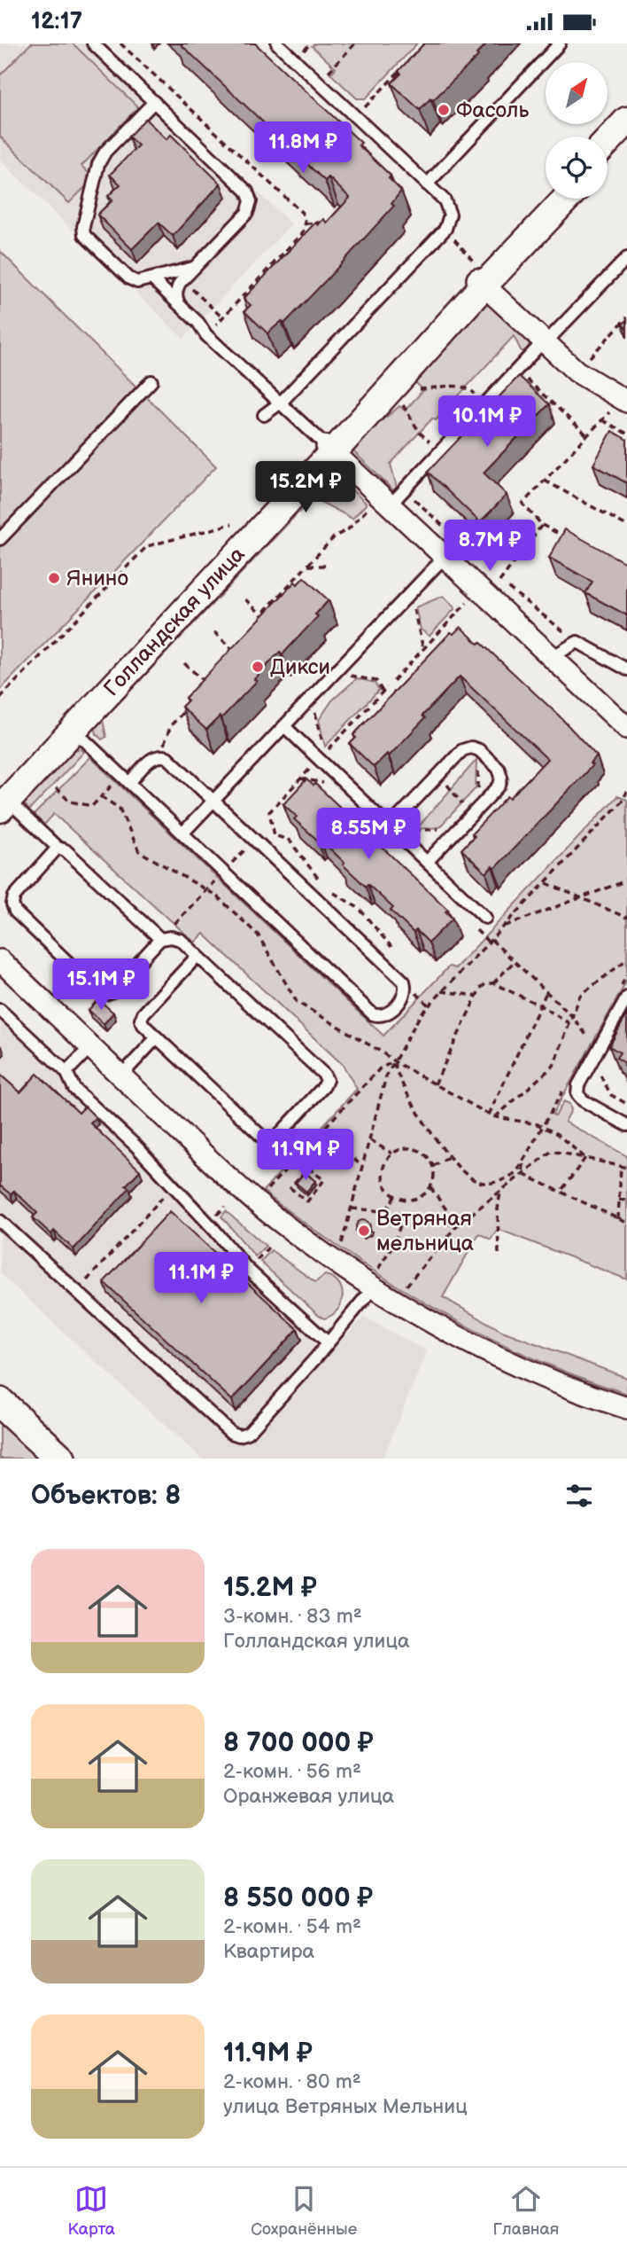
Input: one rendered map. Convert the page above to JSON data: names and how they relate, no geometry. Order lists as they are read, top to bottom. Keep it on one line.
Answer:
{"streets":{"street":["Голландская улица"]},"places":["Фасоль","Янино","Дикси","Ветряная мельница"],"north":"top right","page":{"status":"12:17","price":["11.8M ₽","10.1M ₽","15.2M ₽","8.7M ₽","8.55M ₽","15.1M ₽","11.9M ₽","11.1M ₽"],"heading":"Объектов: 8","list":[{"name":"15.2M ₽","note":"3-комн. · 83 m² · Голландская улица"},{"name":"8 700 000 ₽","note":"2-комн. · 56 m² · Оранжевая улица"},{"name":"8 550 000 ₽","note":"2-комн. · 54 m² · Квартира"},{"name":"11.9M ₽","note":"2-комн. · 80 m² · улица Ветряных Мельниц"}],"tabs":["Карта","Сохранённые","Главная"]}}
